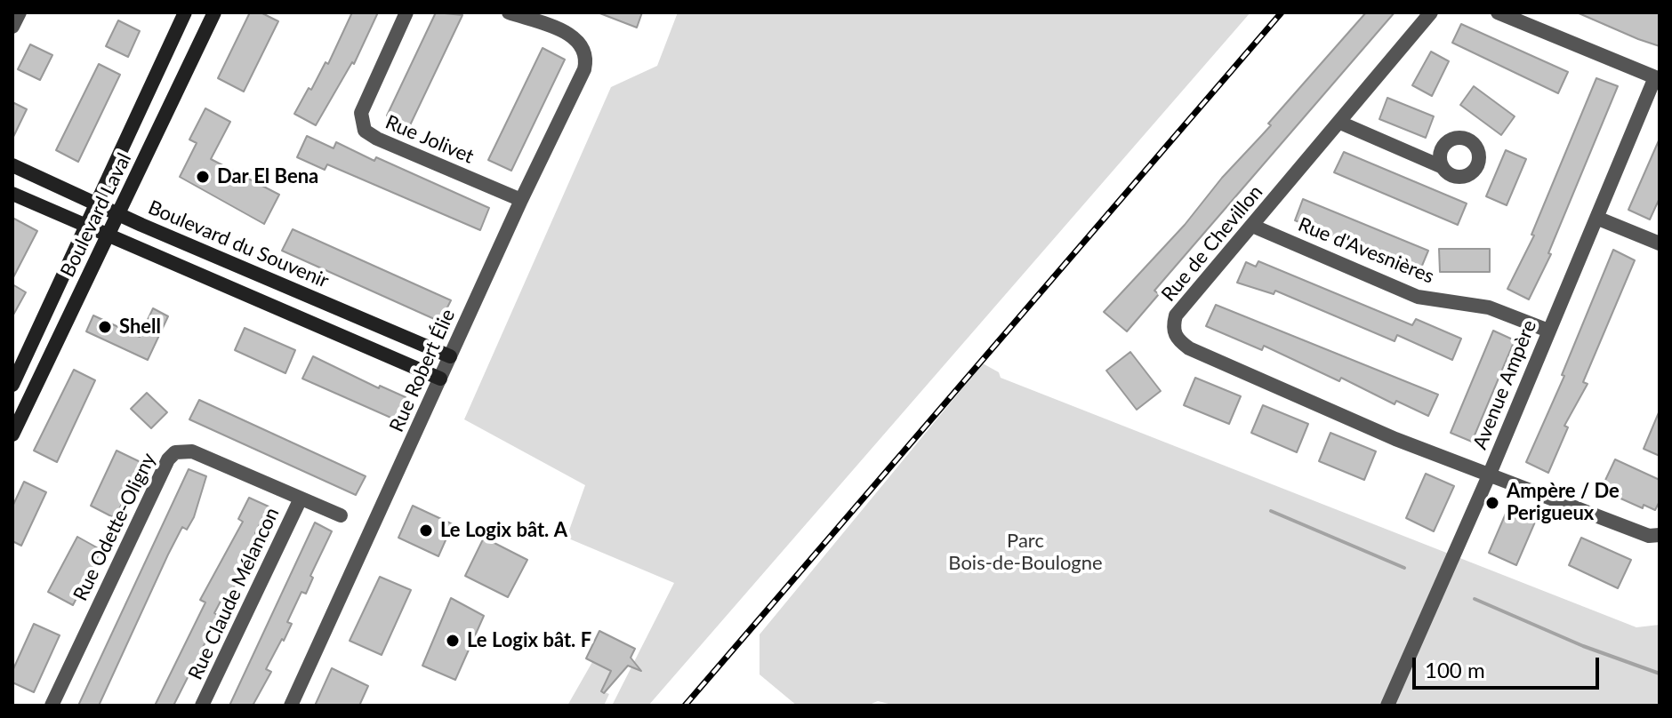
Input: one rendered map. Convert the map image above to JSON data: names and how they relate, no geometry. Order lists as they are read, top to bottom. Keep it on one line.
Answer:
{"streets":{"street":["Rue Jolivet","Boulevard Laval","Rue de Chevillon","Boulevard du Souvenir","Rue d'Avesnières","Rue Robert Élie","Avenue Ampère","Rue Odette-Oligny","Rue Claude Mélancon"]},"crossings":[["Rue Jolivet","Rue Robert Élie"],["Boulevard Laval","Boulevard du Souvenir"],["Rue de Chevillon","Rue d'Avesnières"],["Rue de Chevillon","Avenue Ampère"],["Boulevard du Souvenir","Rue Robert Élie"],["Rue d'Avesnières","Avenue Ampère"],["Rue Odette-Oligny","Rue Claude Mélancon"]],"parks":["Parc Bois-de-Boulogne"],"places":["Dar El Bena","Shell","Ampère / De Perigueux","Le Logix bât. A","Le Logix bât. F"],"scale_bar":"100 m"}
